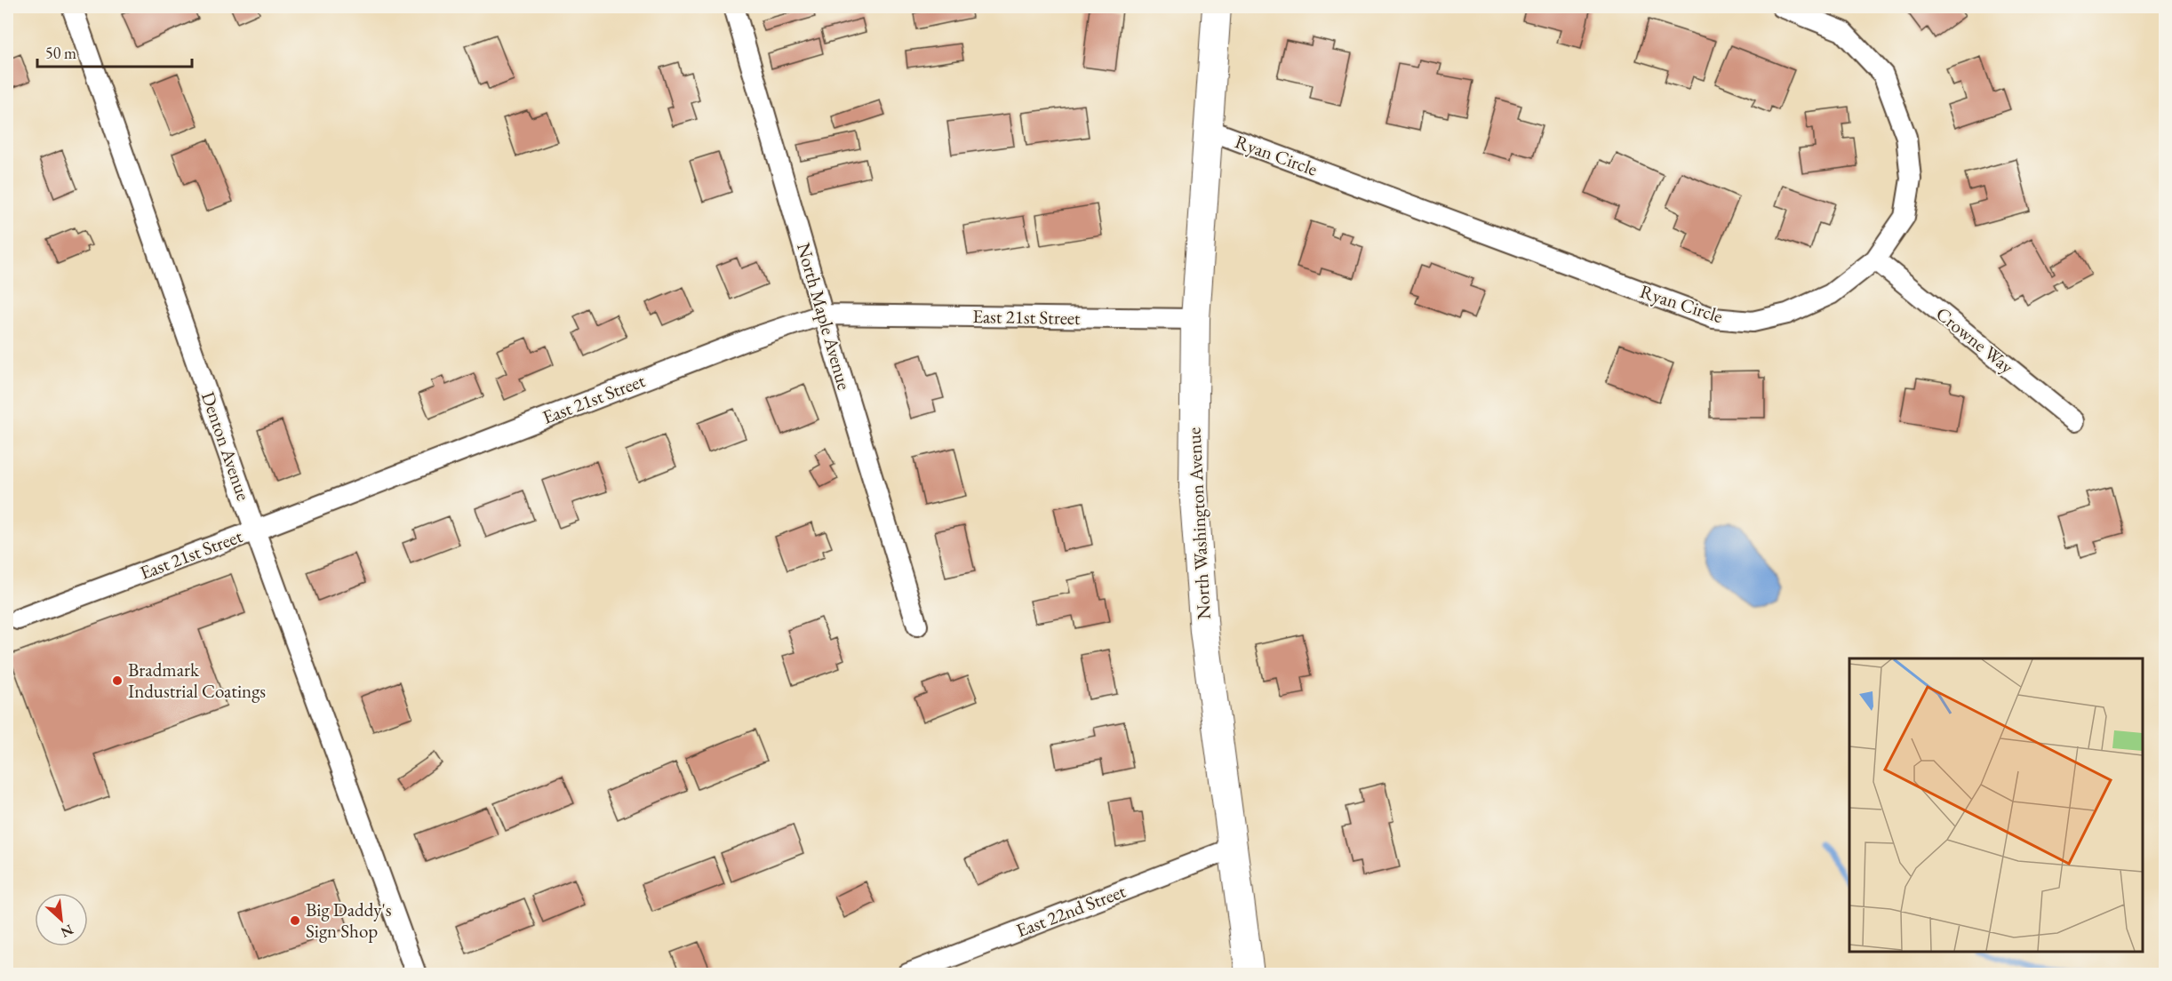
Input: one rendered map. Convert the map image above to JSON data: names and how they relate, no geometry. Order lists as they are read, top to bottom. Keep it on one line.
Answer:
{"streets":{"main road":["North Washington Avenue"],"street":["Ryan Circle","North Maple Avenue","East 21st Street","Crowne Way","Denton Avenue","East 22nd Street"]},"crossings":[["Ryan Circle","Crowne Way"],["Ryan Circle","North Washington Avenue"],["North Maple Avenue","East 21st Street"],["East 21st Street","Denton Avenue"],["East 21st Street","North Washington Avenue"],["North Washington Avenue","East 22nd Street"]],"places":["Bradmark Industrial Coatings","Big Daddy's Sign Shop"],"scale_bar":"50 m","north":"bottom right"}
